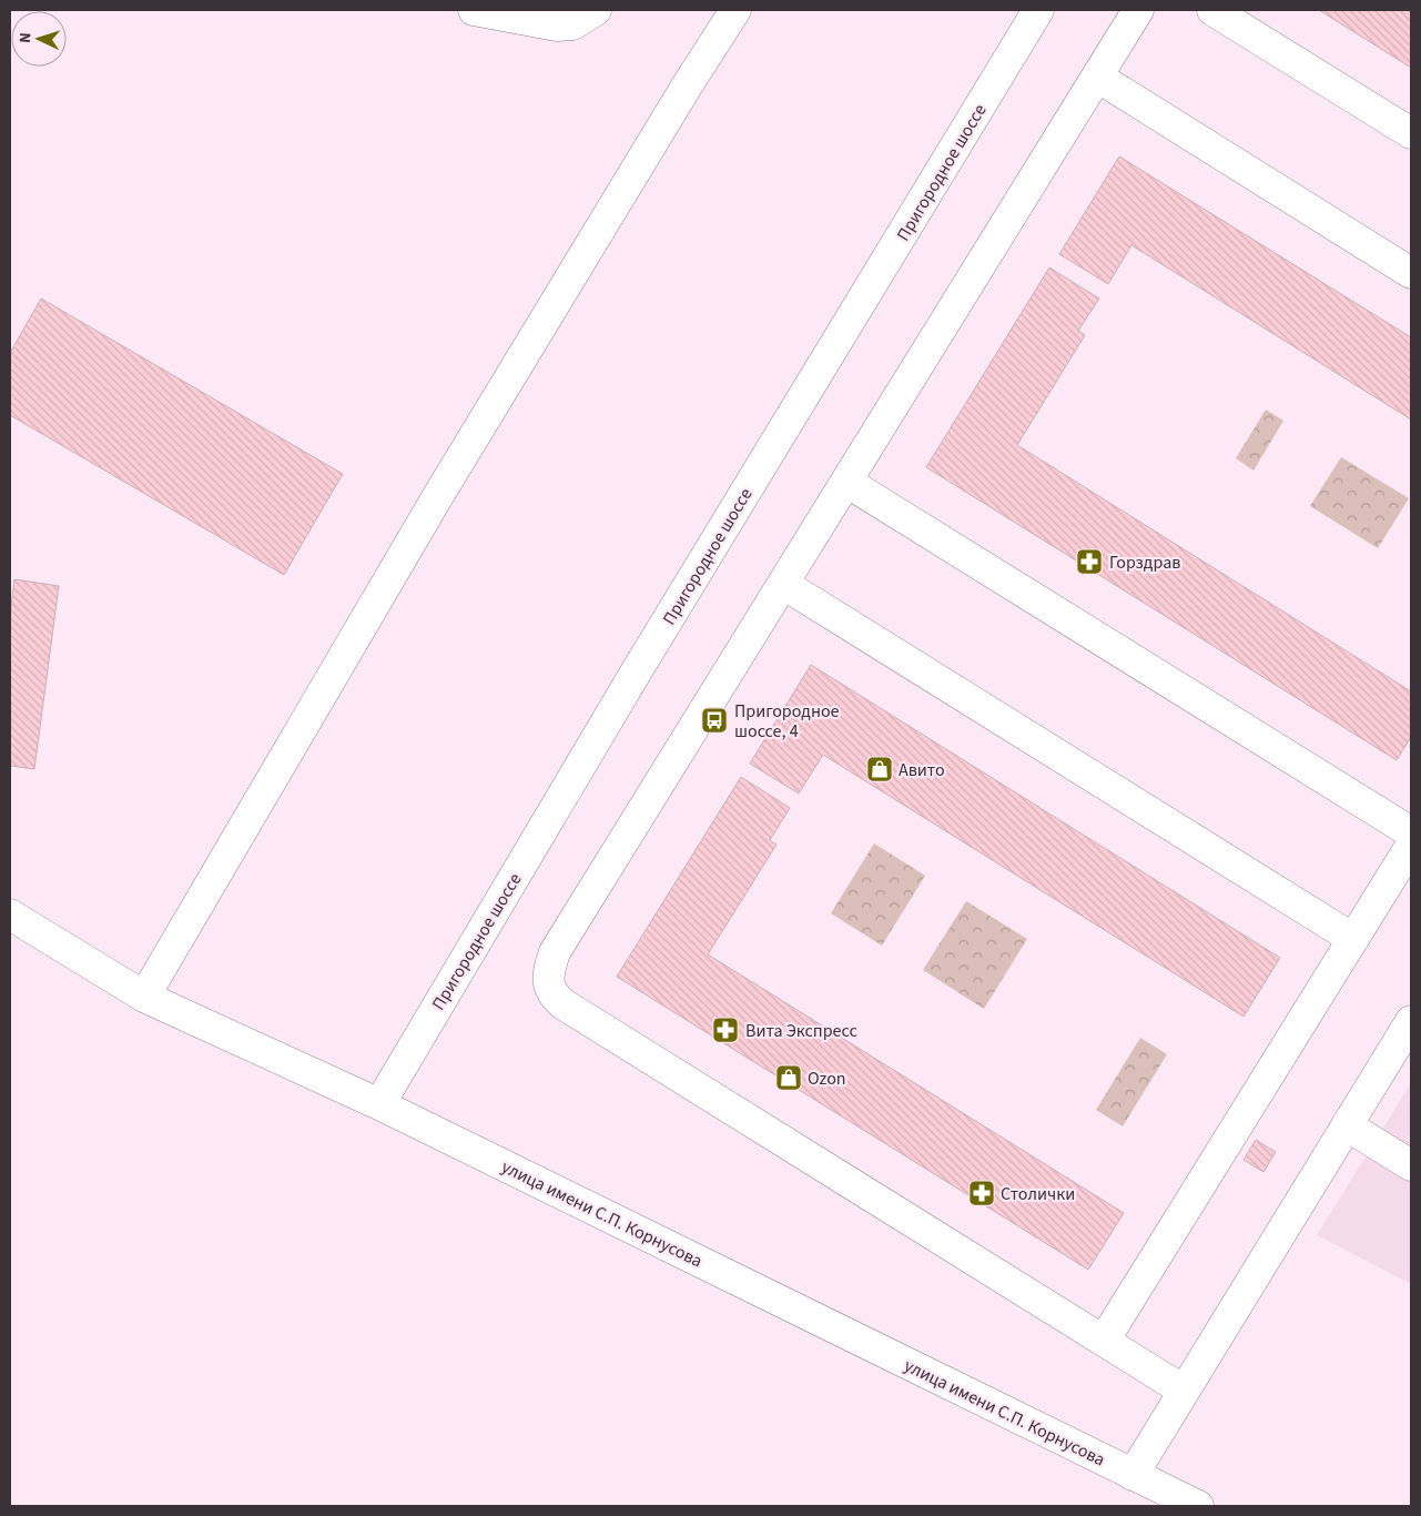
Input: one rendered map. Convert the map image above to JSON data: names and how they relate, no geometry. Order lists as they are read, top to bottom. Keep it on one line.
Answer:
{"streets":{"street":["Пригородное шоссе","улица имени С.П. Корнусова"]},"crossings":[["Пригородное шоссе","улица имени С.П. Корнусова"]],"places":{"pharmacy":["Горздрав","Вита Экспресс","Столички"],"bus stop":["Пригородное шоссе, 4"],"shop":["Авито","Ozon"]},"north":"left"}
